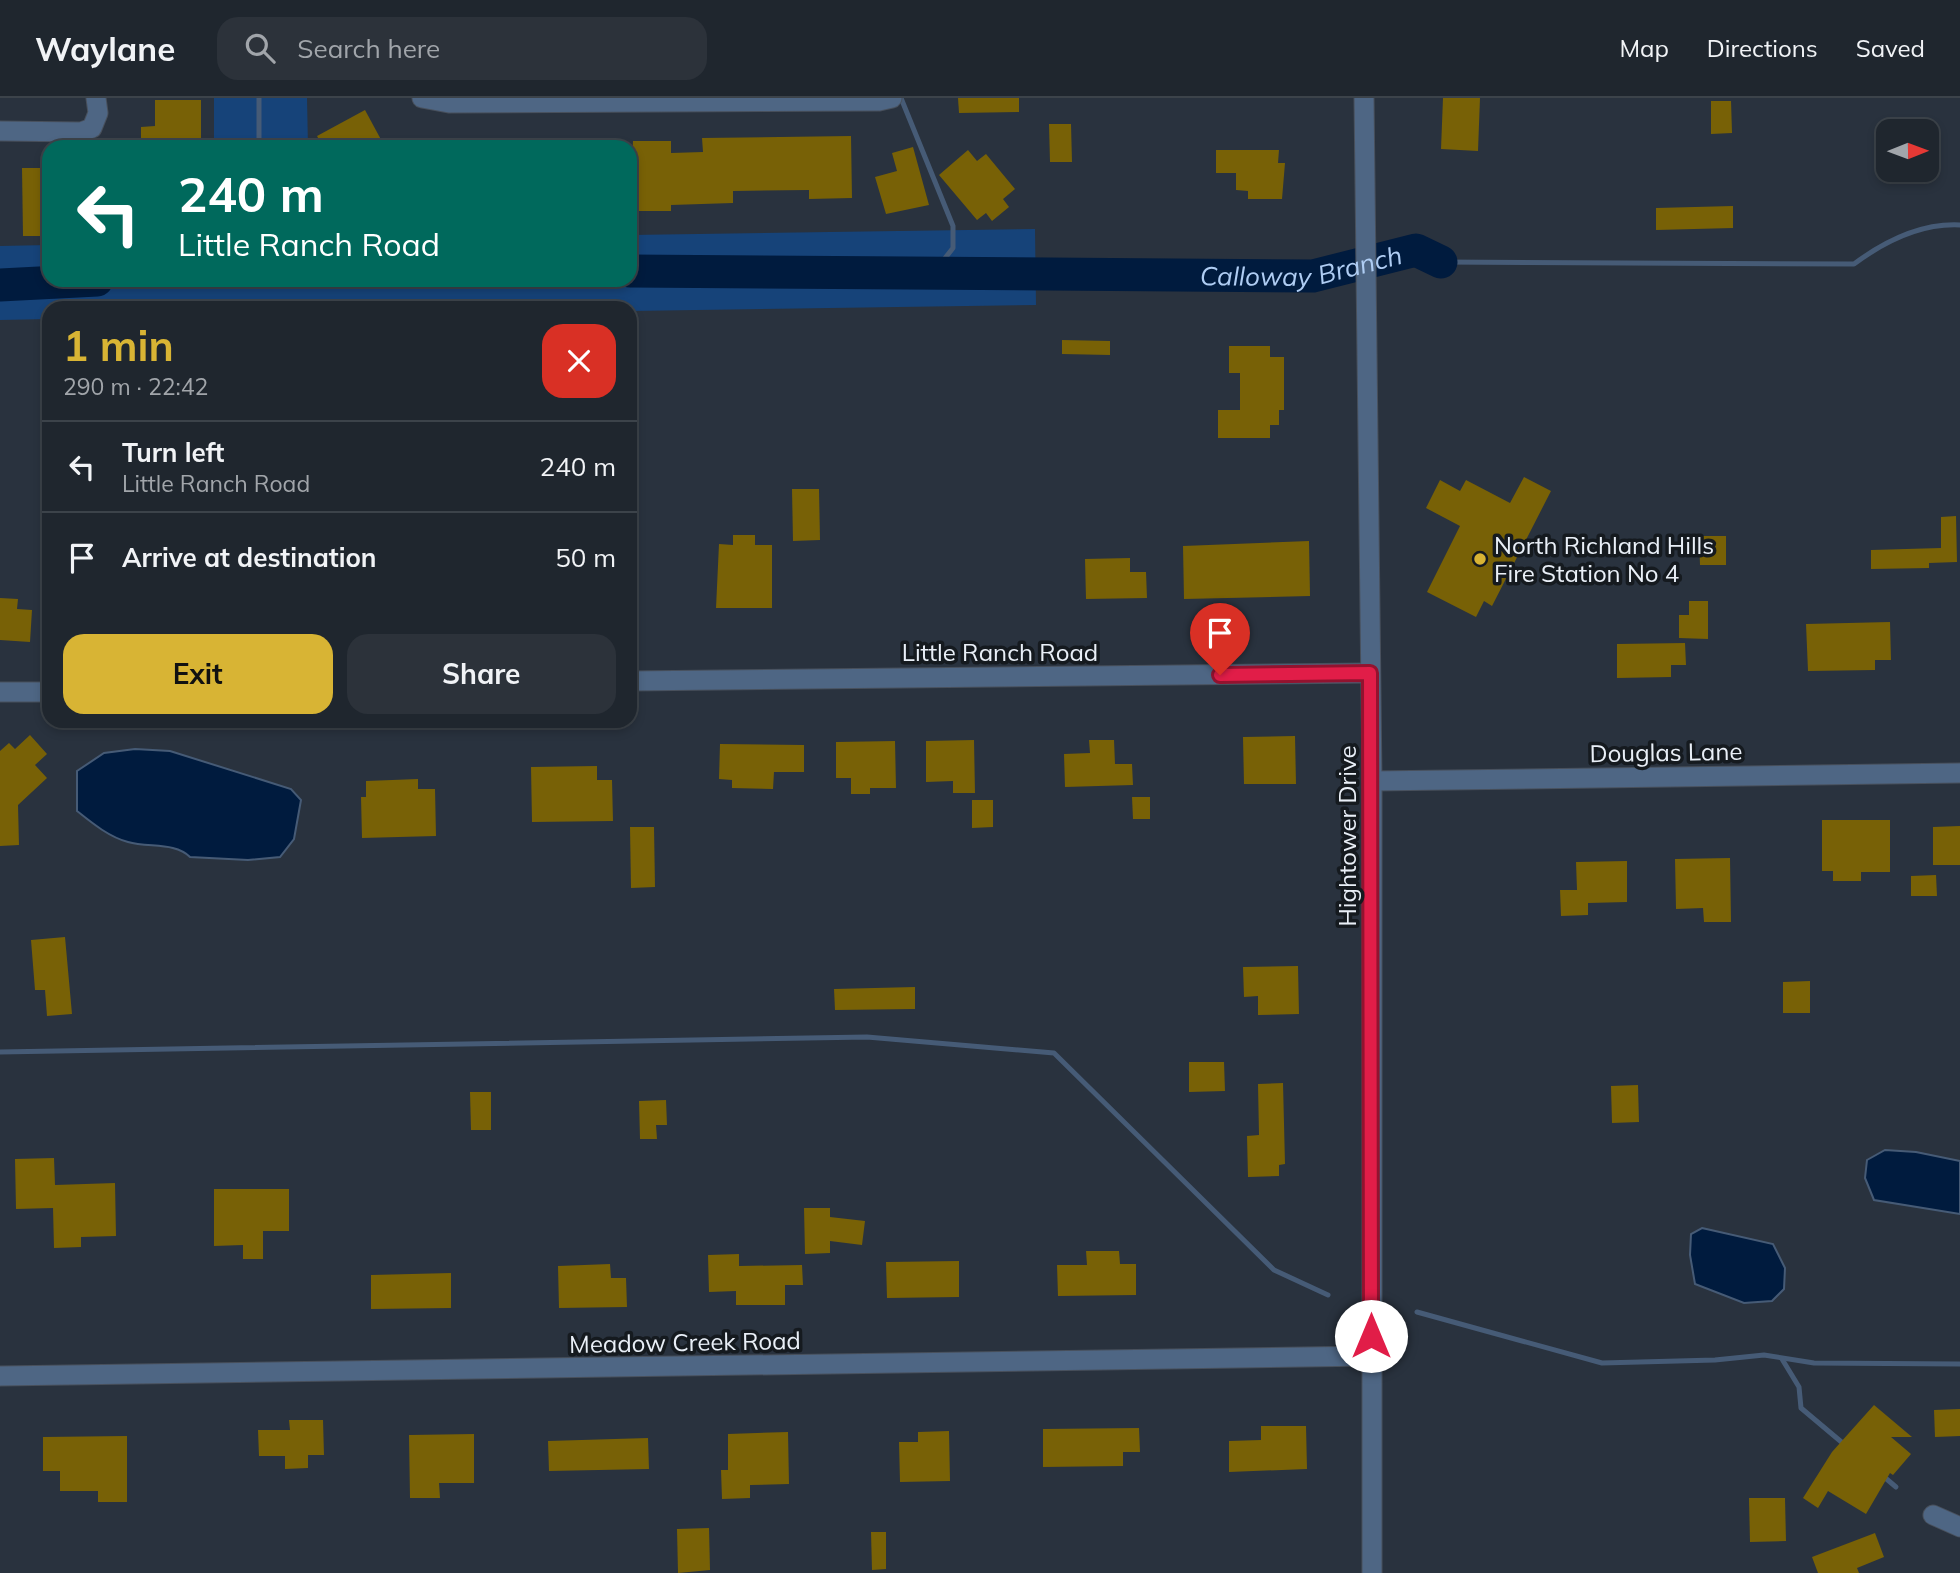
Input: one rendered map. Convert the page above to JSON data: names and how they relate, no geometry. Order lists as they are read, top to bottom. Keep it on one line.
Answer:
{"streets":{"street":["Little Ranch Road","Douglas Lane","Hightower Drive","Meadow Creek Road"]},"crossings":[["Little Ranch Road","Hightower Drive"],["Douglas Lane","Hightower Drive"],["Hightower Drive","Meadow Creek Road"]],"water":["Calloway Branch"],"places":["North Richland Hills Fire Station No 4"],"north":"right","page":{"header":"Waylane","search":"Search here","nav":["Map","Directions","Saved"],"turn":["240 m","Little Ranch Road"],"heading":["1 min","290 m · 22:42"],"list":[{"name":"Turn left","note":"Little Ranch Road","value":"240 m"},{"name":"Arrive at destination","value":"50 m"}],"buttons":["Exit","Share"]}}
